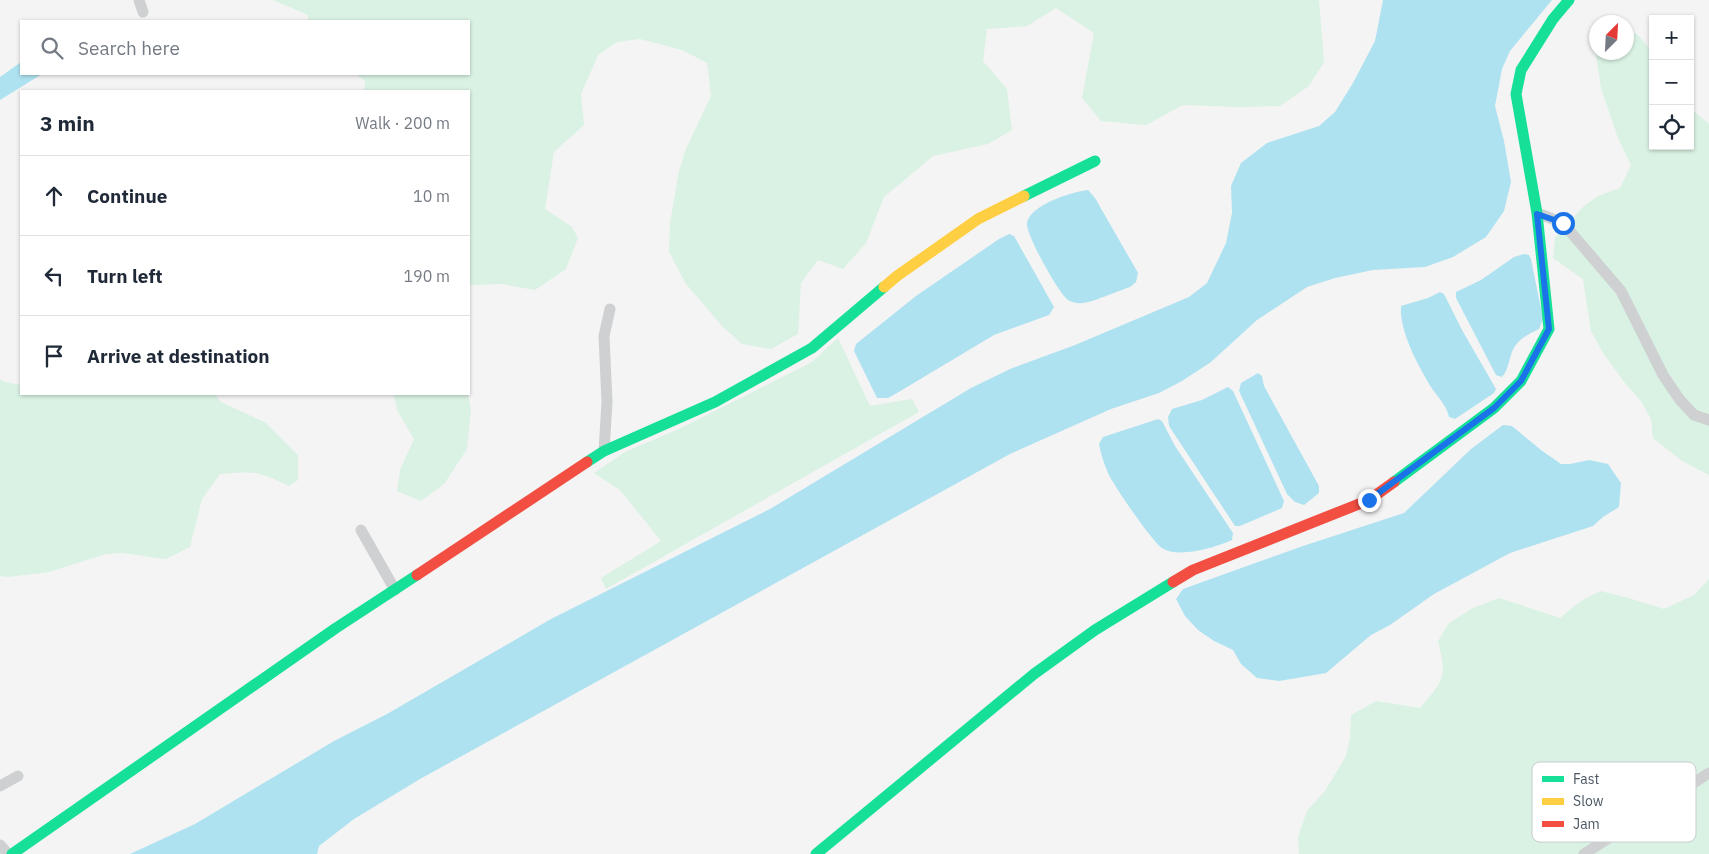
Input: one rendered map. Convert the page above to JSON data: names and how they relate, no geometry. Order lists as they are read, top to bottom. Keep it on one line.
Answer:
{"legend":["Fast","Slow","Jam"],"north":"top right","page":{"map_buttons":["+","−"],"search":"Search here","heading":["3 min","Walk · 200 m"],"list":[["Continue","10 m"],["Turn left","190 m"],"Arrive at destination"]}}
